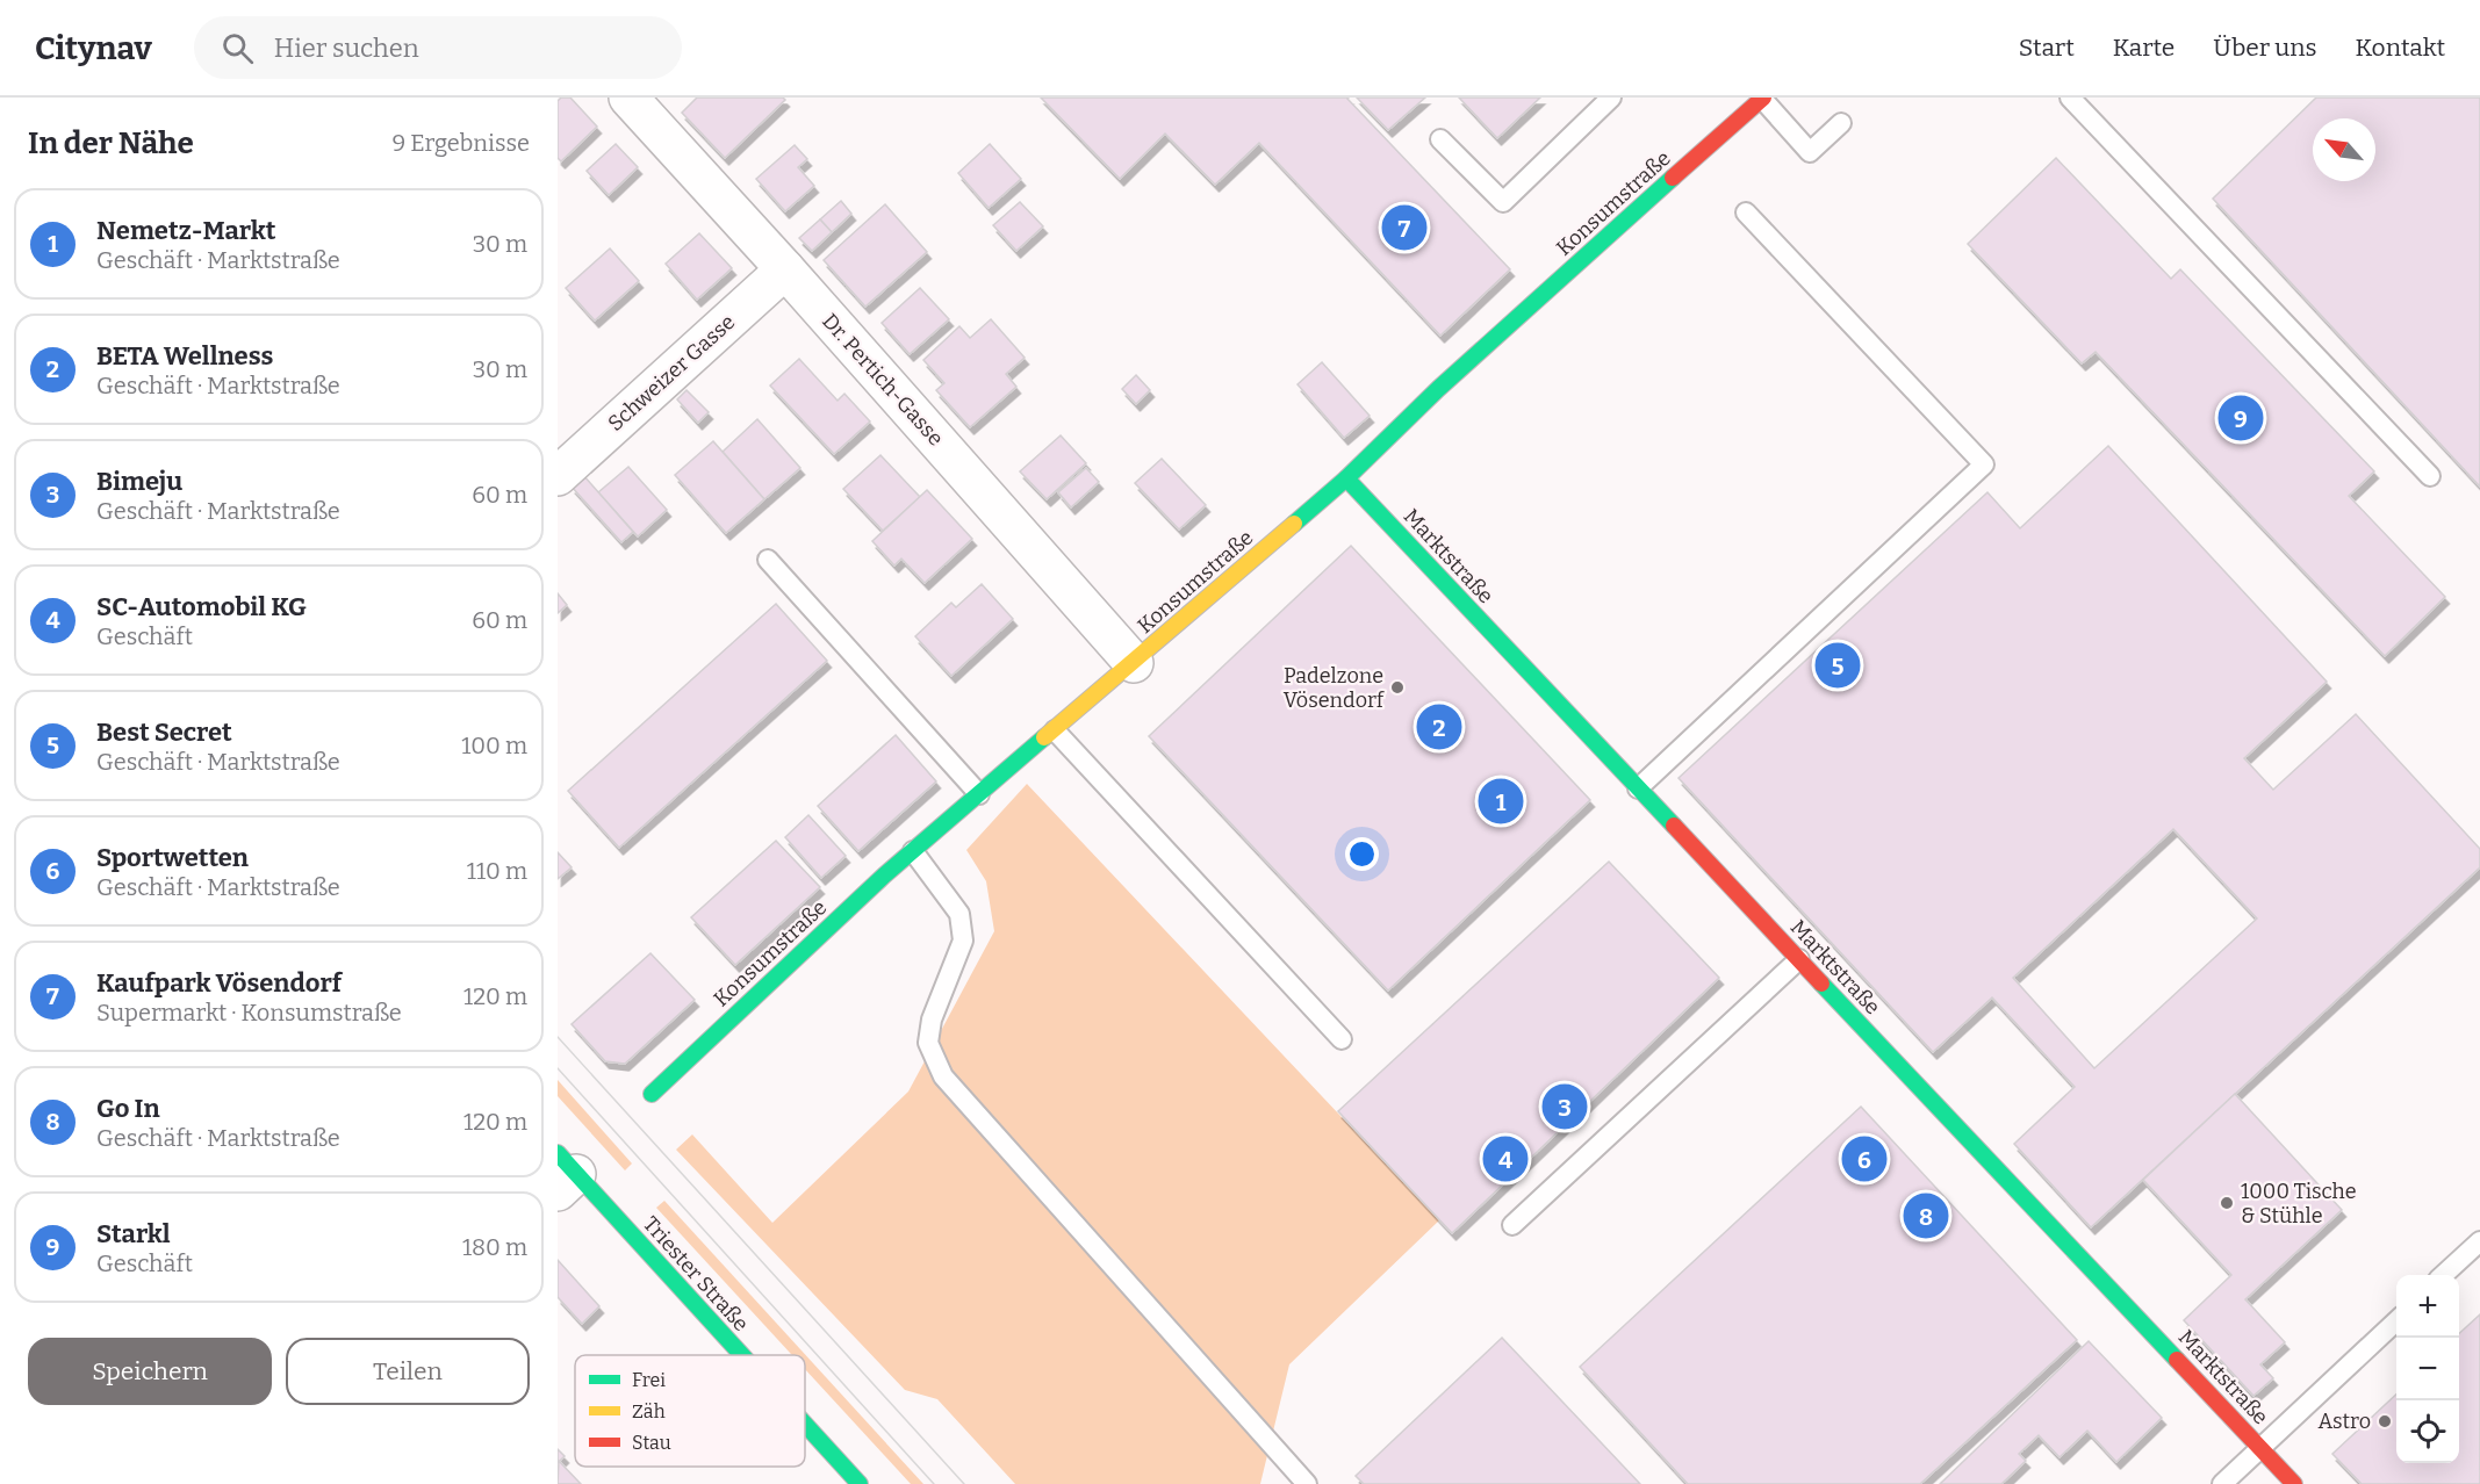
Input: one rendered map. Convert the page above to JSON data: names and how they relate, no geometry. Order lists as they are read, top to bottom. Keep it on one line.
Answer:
{"streets":{"street":["Konsumstraße","Schweizer Gasse","Dr. Pertich-Gasse","Marktstraße","Triester Straße"]},"crossings":[["Konsumstraße","Dr. Pertich-Gasse"],["Konsumstraße","Marktstraße"],["Schweizer Gasse","Dr. Pertich-Gasse"]],"places":["Padelzone Vösendorf","1000 Tische & Stühle","Astro"],"legend":["Frei","Zäh","Stau"],"north":"top left","page":{"header":"Citynav","search":"Hier suchen","nav":["Start","Karte","Über uns","Kontakt"],"heading":["In der Nähe","9 Ergebnisse"],"list":[{"mark":"1","name":"Nemetz-Markt","note":"Geschäft · Marktstraße","value":"30 m"},{"mark":"2","name":"BETA Wellness","note":"Geschäft · Marktstraße","value":"30 m"},{"mark":"3","name":"Bimeju","note":"Geschäft · Marktstraße","value":"60 m"},{"mark":"4","name":"SC-Automobil KG","note":"Geschäft","value":"60 m"},{"mark":"5","name":"Best Secret","note":"Geschäft · Marktstraße","value":"100 m"},{"mark":"6","name":"Sportwetten","note":"Geschäft · Marktstraße","value":"110 m"},{"mark":"7","name":"Kaufpark Vösendorf","note":"Supermarkt · Konsumstraße","value":"120 m"},{"mark":"8","name":"Go In","note":"Geschäft · Marktstraße","value":"120 m"},{"mark":"9","name":"Starkl","note":"Geschäft","value":"180 m"}],"pins":["7","9","5","2","1","3","4","6","8"],"map_buttons":["+","−"],"buttons":["Speichern","Teilen"]}}
